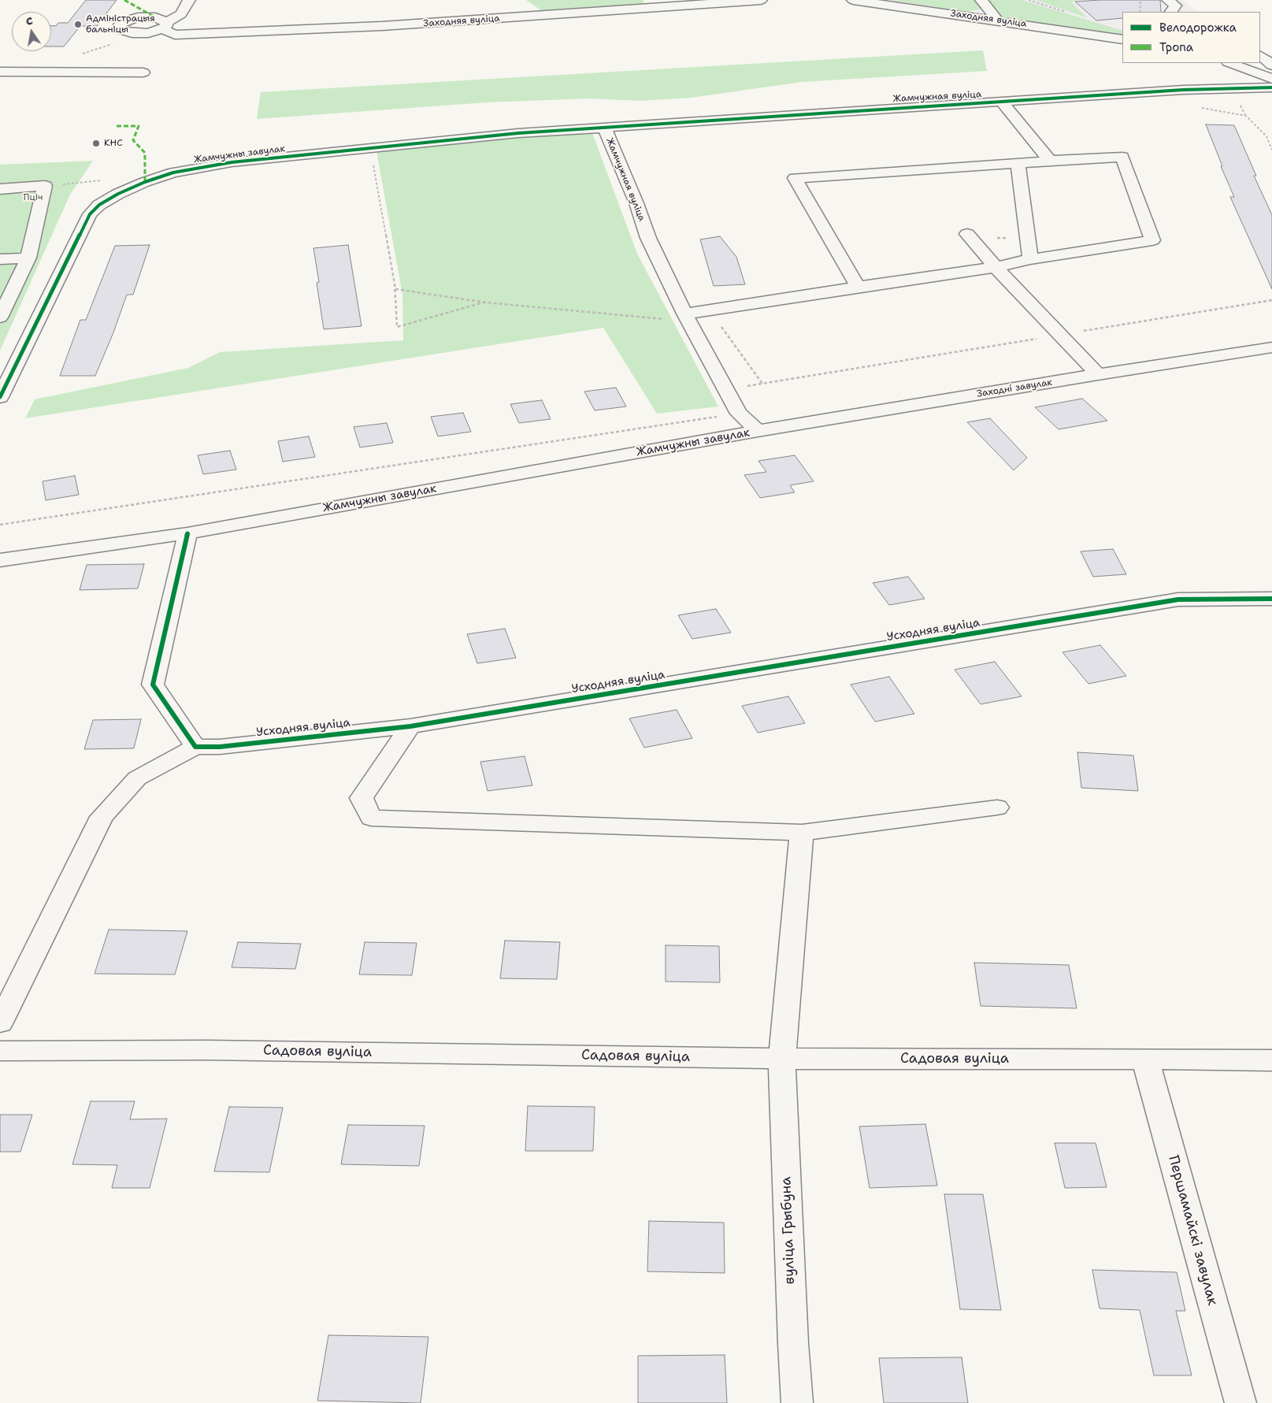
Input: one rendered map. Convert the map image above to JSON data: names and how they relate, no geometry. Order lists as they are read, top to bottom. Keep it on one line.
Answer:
{"streets":{"street":["Заходняя вуліца","Жамчужная вуліца","Жамчужны завулак","Заходні завулак","Усходняя вуліца","Садовая вуліца","вуліца Грыбуна","Першамайскі завулак"]},"crossings":[["Жамчужная вуліца","Жамчужны завулак"],["Жамчужная вуліца","Заходні завулак"],["Жамчужны завулак","Заходні завулак"],["Садовая вуліца","вуліца Грыбуна"],["Садовая вуліца","Першамайскі завулак"]],"parks":["Пціч"],"places":["Адміністрацыя бальніцы","КНС"],"legend":["Велодорожка","Тропа"],"north":"top"}
